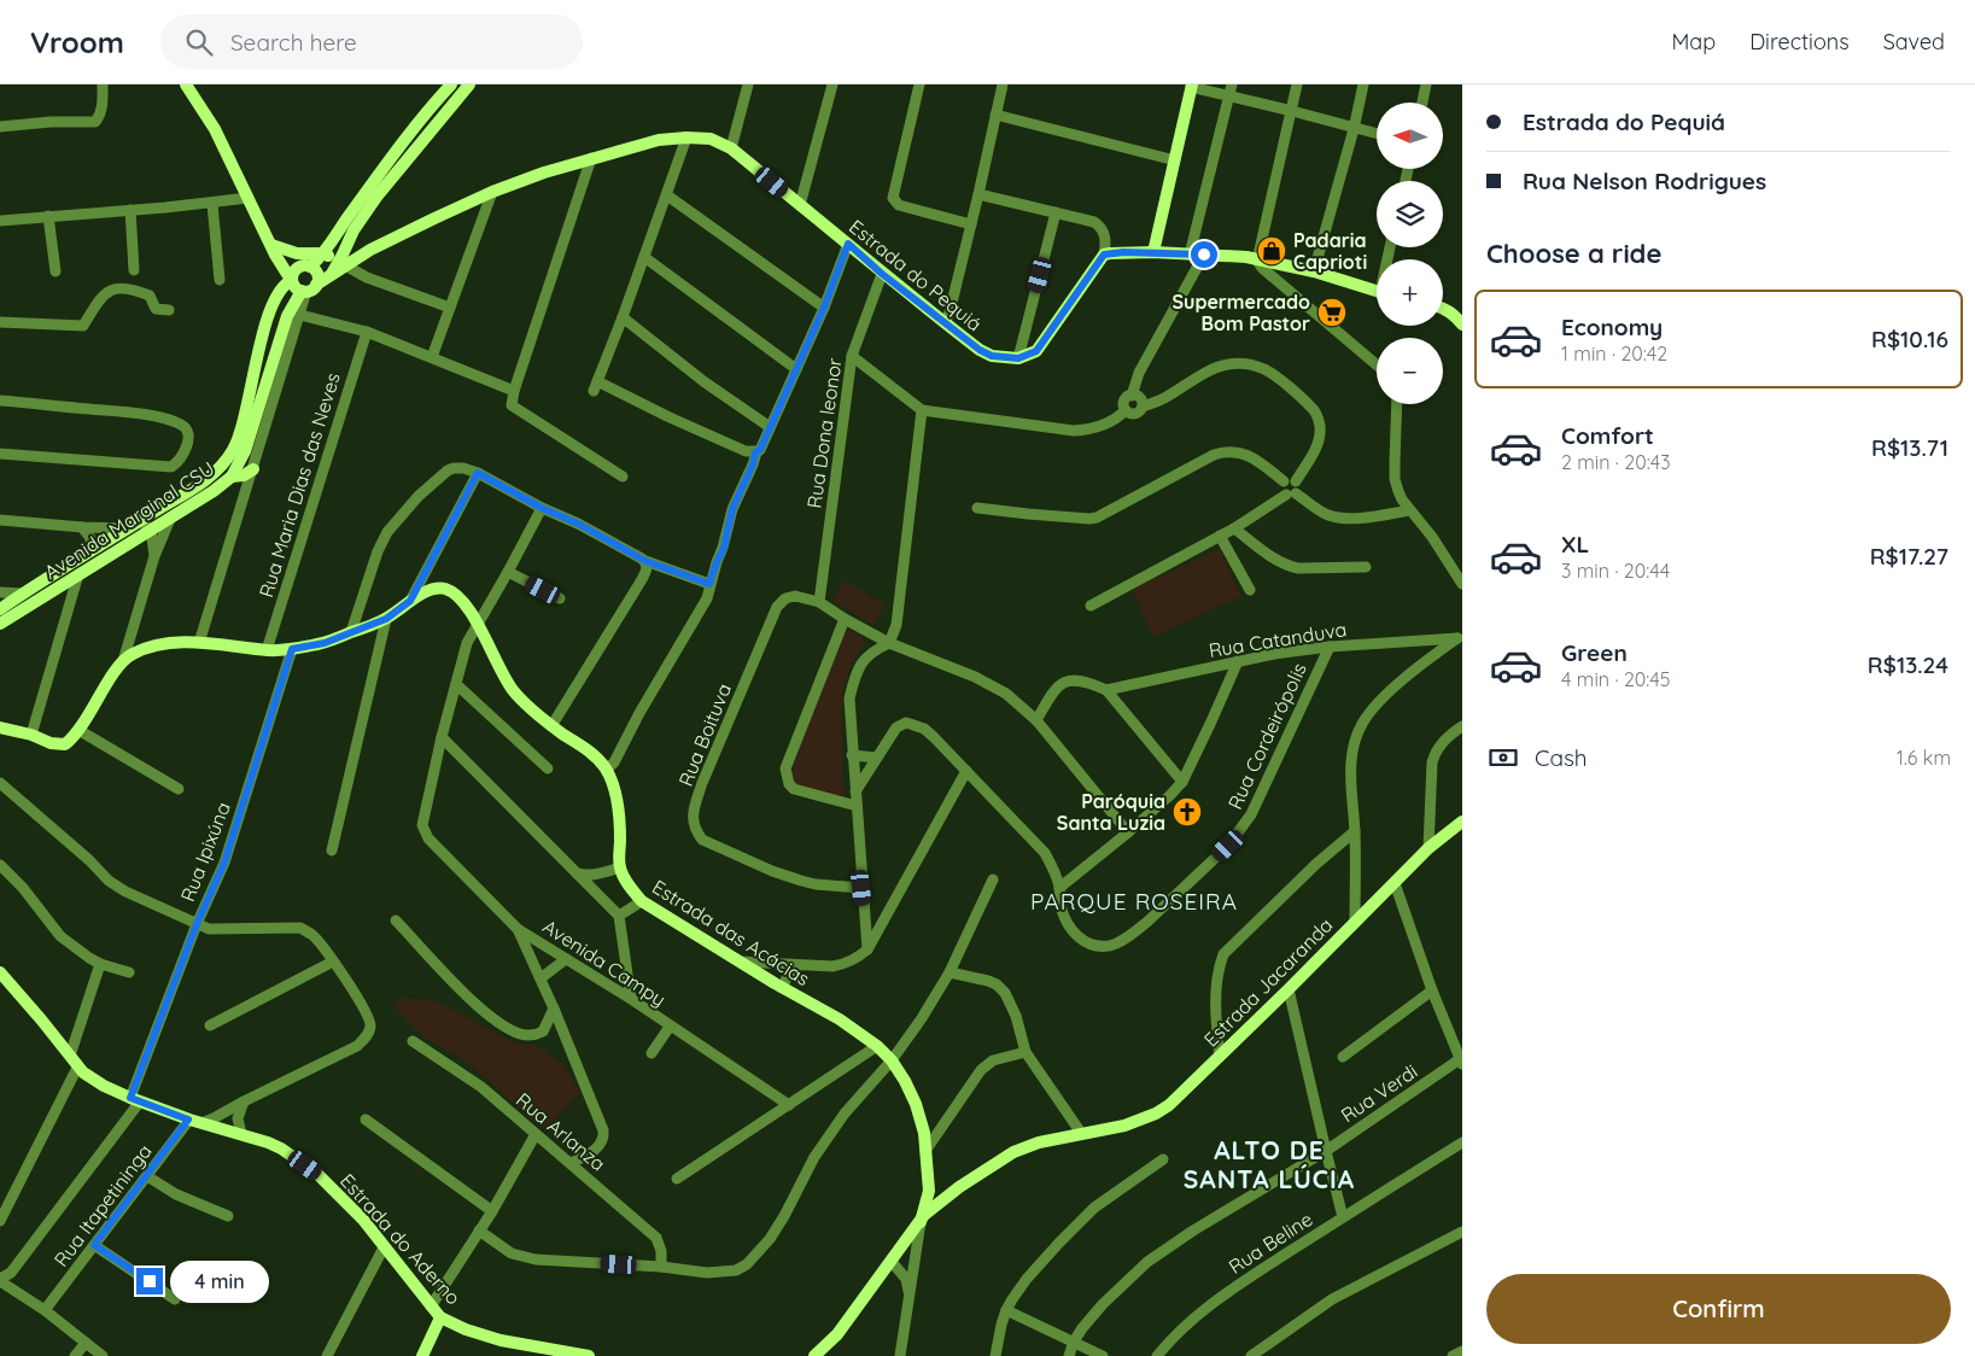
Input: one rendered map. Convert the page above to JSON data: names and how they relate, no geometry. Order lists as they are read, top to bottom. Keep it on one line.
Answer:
{"streets":{"main road":["Estrada do Pequiá","Avenida Marginal CSU","Estrada das Acácias","Estrada Jacaranda","Estrada do Aderno"],"street":["Rua Dona leonor","Rua Maria Dias das Neves","Rua Catanduva","Rua Boituva","Rua Cordeirópolis","Rua Ipixúna","Avenida Campy","Rua Verdi","Rua Arlanza","Rua Itapetininga","Rua Beline"]},"crossings":[["Estrada do Pequiá","Rua Dona leonor"],["Rua Dona leonor","Rua Boituva"],["Rua Maria Dias das Neves","Estrada das Acácias"],["Rua Catanduva","Rua Cordeirópolis"],["Rua Ipixúna","Estrada das Acácias"],["Rua Ipixúna","Estrada do Aderno"],["Estrada das Acácias","Estrada Jacaranda"],["Rua Itapetininga","Estrada do Aderno"]],"districts":["PARQUE ROSEIRA","ALTO DE SANTA LÚCIA"],"places":{"shop":["Padaria Caprioti"],"supermarket":["Supermercado Bom Pastor"],"church":["Paróquia Santa Luzia"]},"north":"left","page":{"header":"Vroom","search":"Search here","nav":["Map","Directions","Saved"],"banner":["Estrada do Pequiá","Rua Nelson Rodrigues"],"map_buttons":["+","−"],"heading":"Choose a ride","list":[{"name":"Economy","note":"1 min · 20:42","value":"R$10.16"},{"name":"Comfort","note":"2 min · 20:43","value":"R$13.71"},{"name":"XL","note":"3 min · 20:44","value":"R$17.27"},{"name":"Green","note":"4 min · 20:45","value":"R$13.24"}],"pay":["Cash","1.6 km"],"bubble":"4 min","buttons":"Confirm"}}
